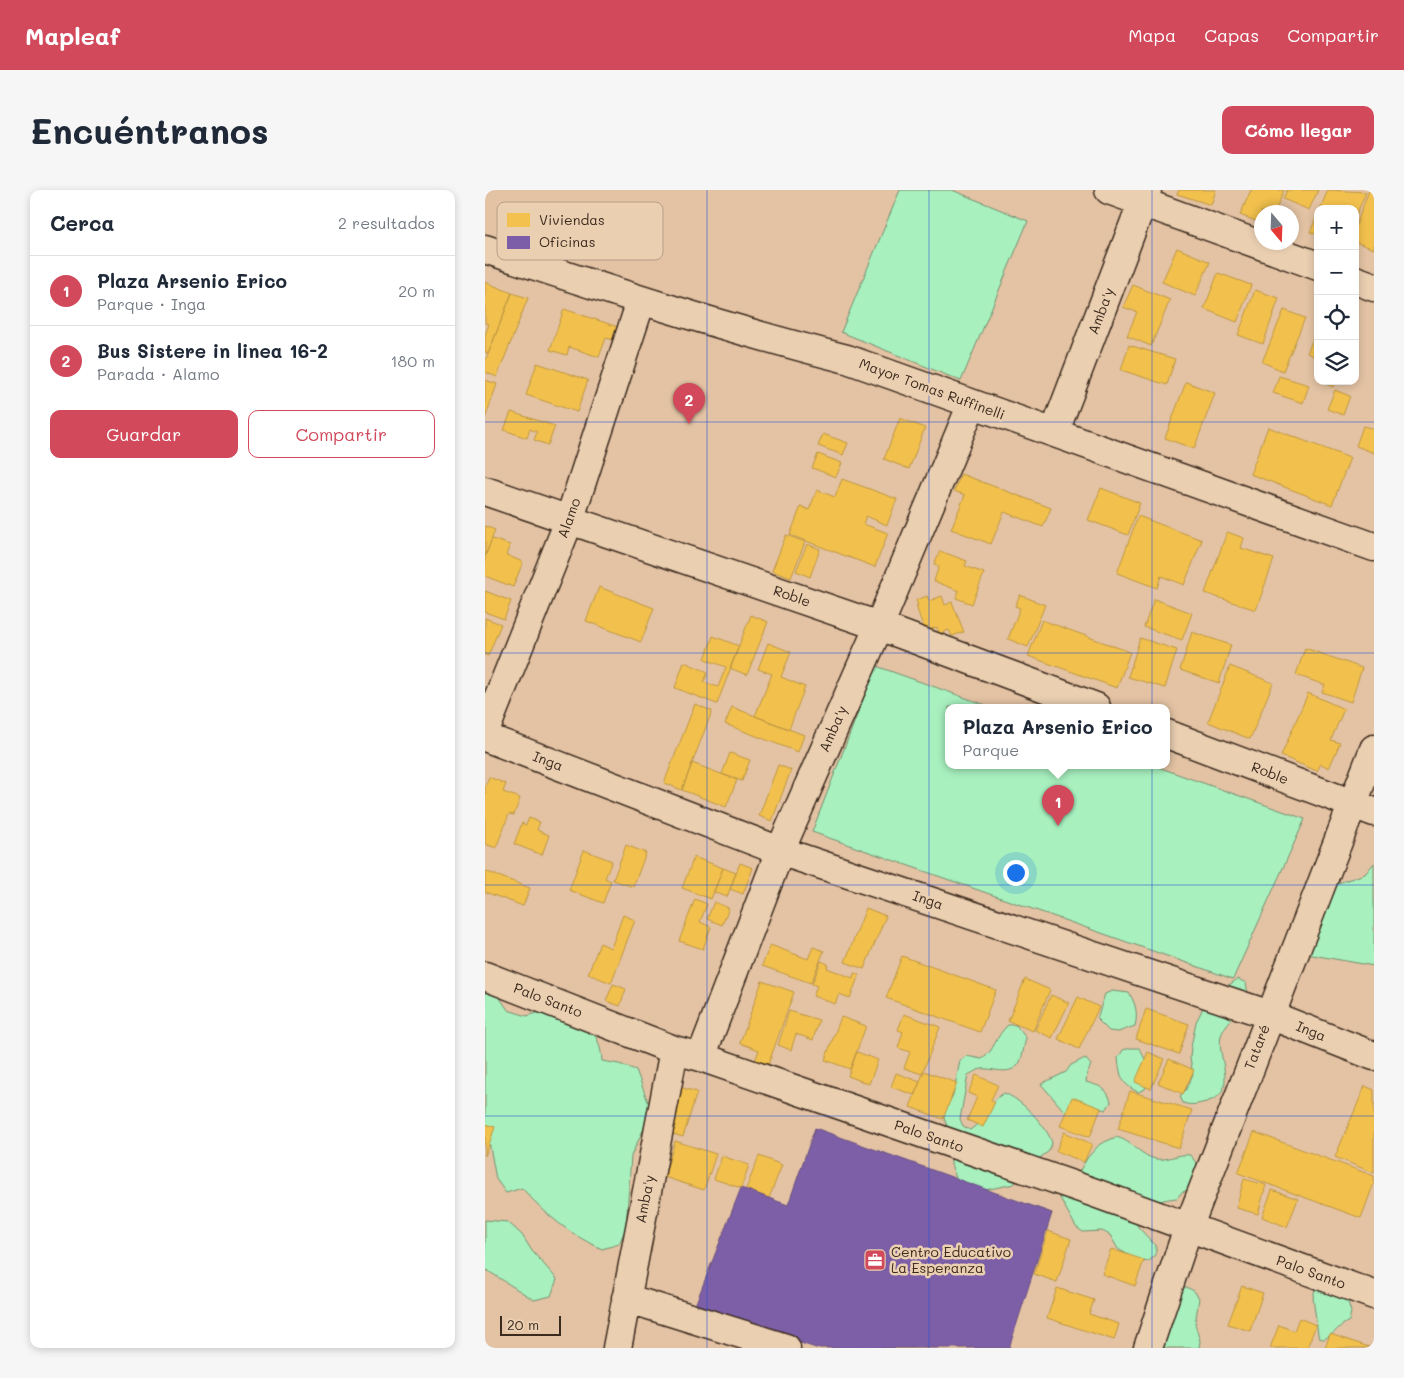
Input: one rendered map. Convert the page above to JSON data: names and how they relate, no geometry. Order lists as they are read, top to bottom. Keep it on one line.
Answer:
{"streets":{"street":["Amba'y","Mayor Tomas Ruffinelli","Alamo","Roble","Inga","Palo Santo","Tataré"]},"crossings":[["Amba'y","Mayor Tomas Ruffinelli"],["Amba'y","Roble"],["Amba'y","Inga"],["Amba'y","Palo Santo"],["Mayor Tomas Ruffinelli","Alamo"],["Alamo","Roble"],["Roble","Tataré"],["Inga","Tataré"],["Palo Santo","Tataré"]],"places":{"office":["Centro Educativo La Esperanza"]},"legend":["Viviendas","Oficinas"],"scale_bar":"20 m","north":"bottom","page":{"header":"Mapleaf","nav":["Mapa","Capas","Compartir"],"buttons":["Cómo llegar",["Guardar","Compartir"]],"title":"Encuéntranos","heading":["Cerca","2 resultados"],"map_buttons":["+","−"],"list":[{"mark":"1","name":"Plaza Arsenio Erico","note":"Parque · Inga","value":"20 m"},{"mark":"2","name":"Bus Sistere in linea 16-2","note":"Parada · Alamo","value":"180 m"}],"pins":["2","1"],"popup":["Plaza Arsenio Erico","Parque"],"scale":"20 m"}}
